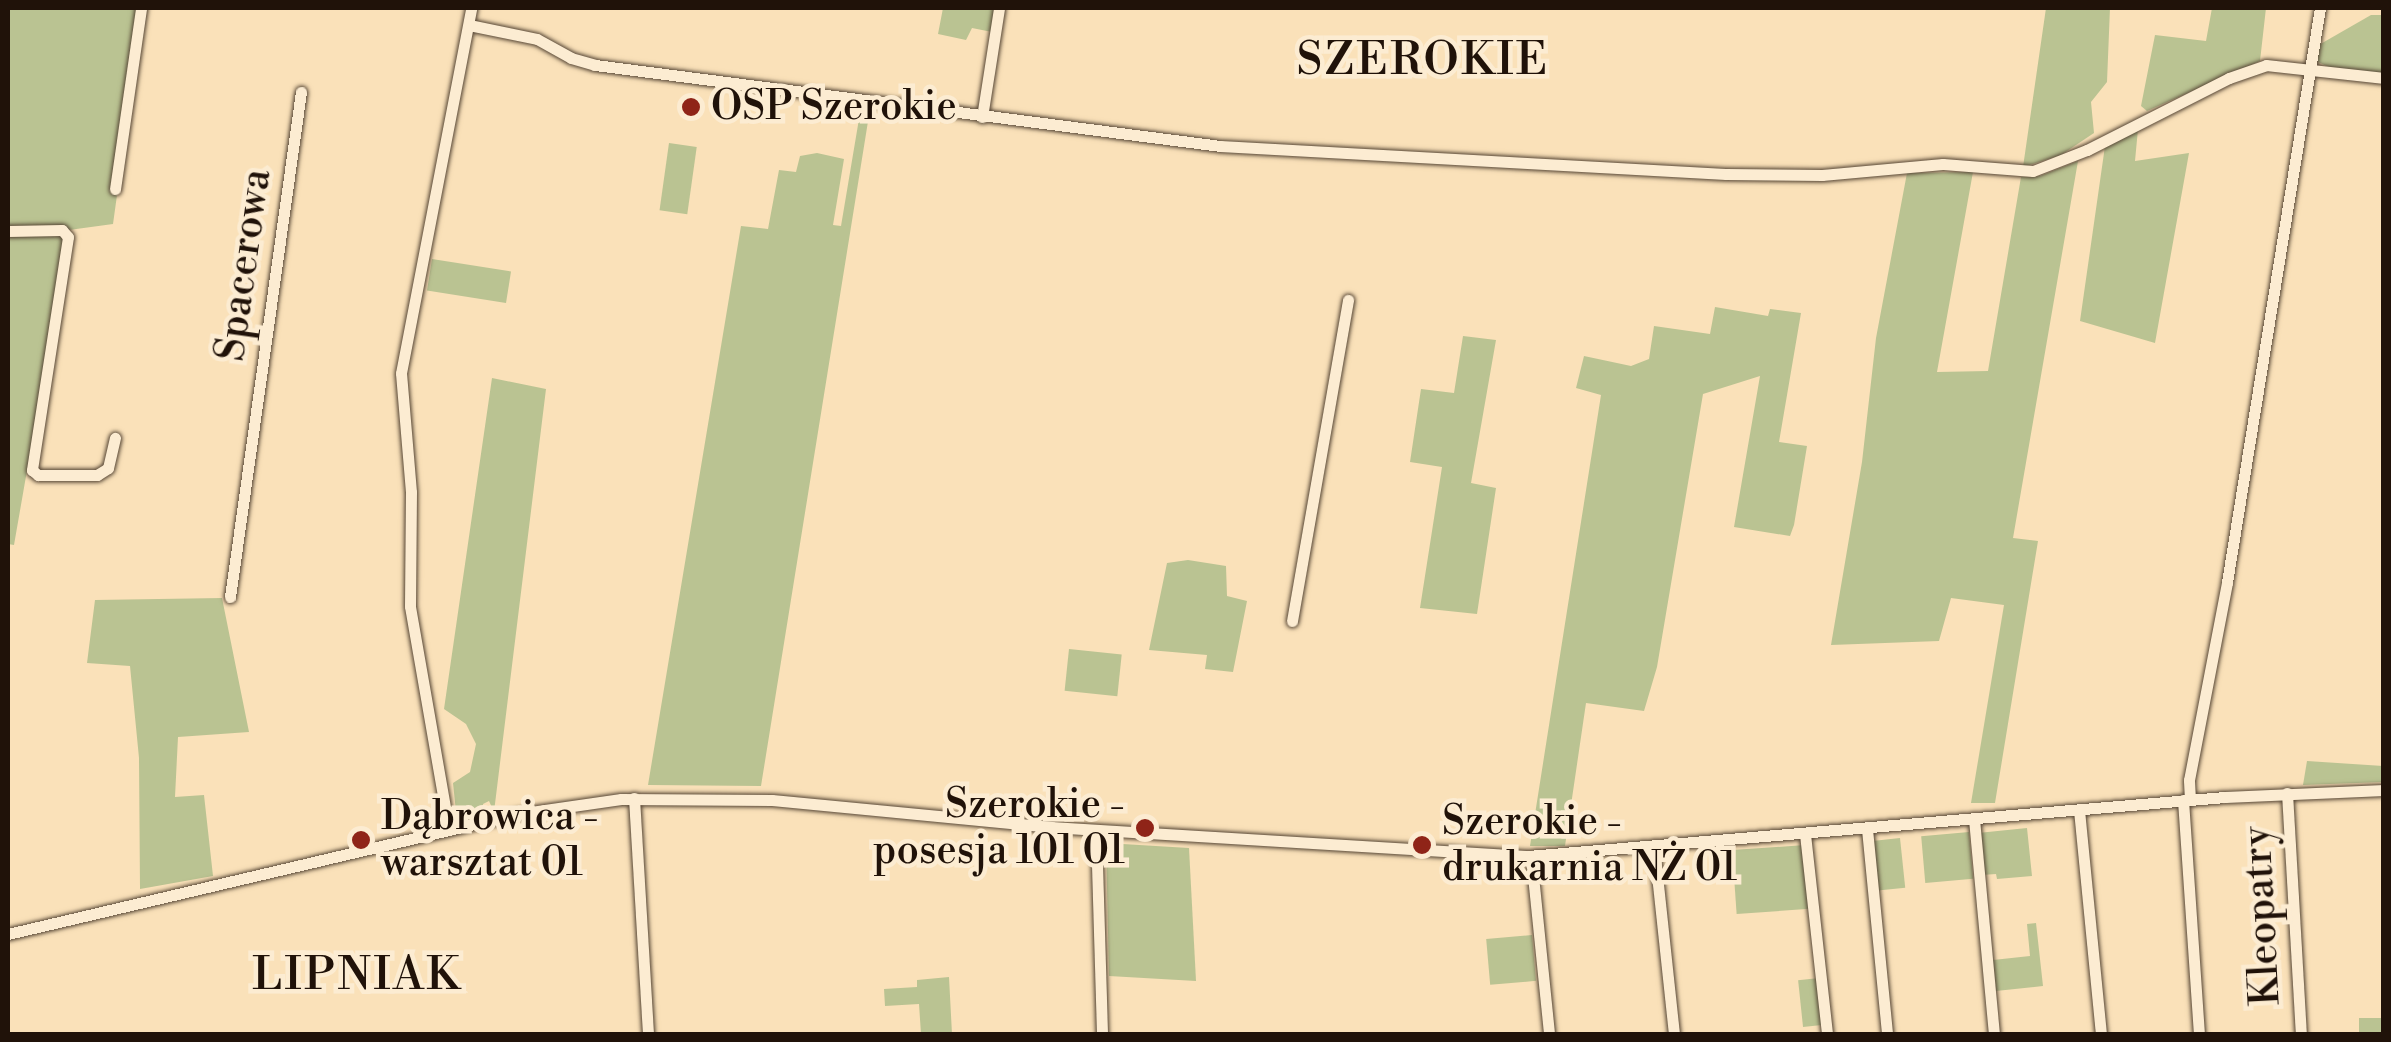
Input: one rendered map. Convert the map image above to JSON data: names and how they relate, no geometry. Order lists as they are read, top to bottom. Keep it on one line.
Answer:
{"streets":{"street":["Spacerowa","Kleopatry"]},"districts":["SZEROKIE","LIPNIAK"],"places":["OSP Szerokie","Szerokie - posesja 101 01","Dąbrowica - warsztat 01","Szerokie - drukarnia NŻ 01"]}
